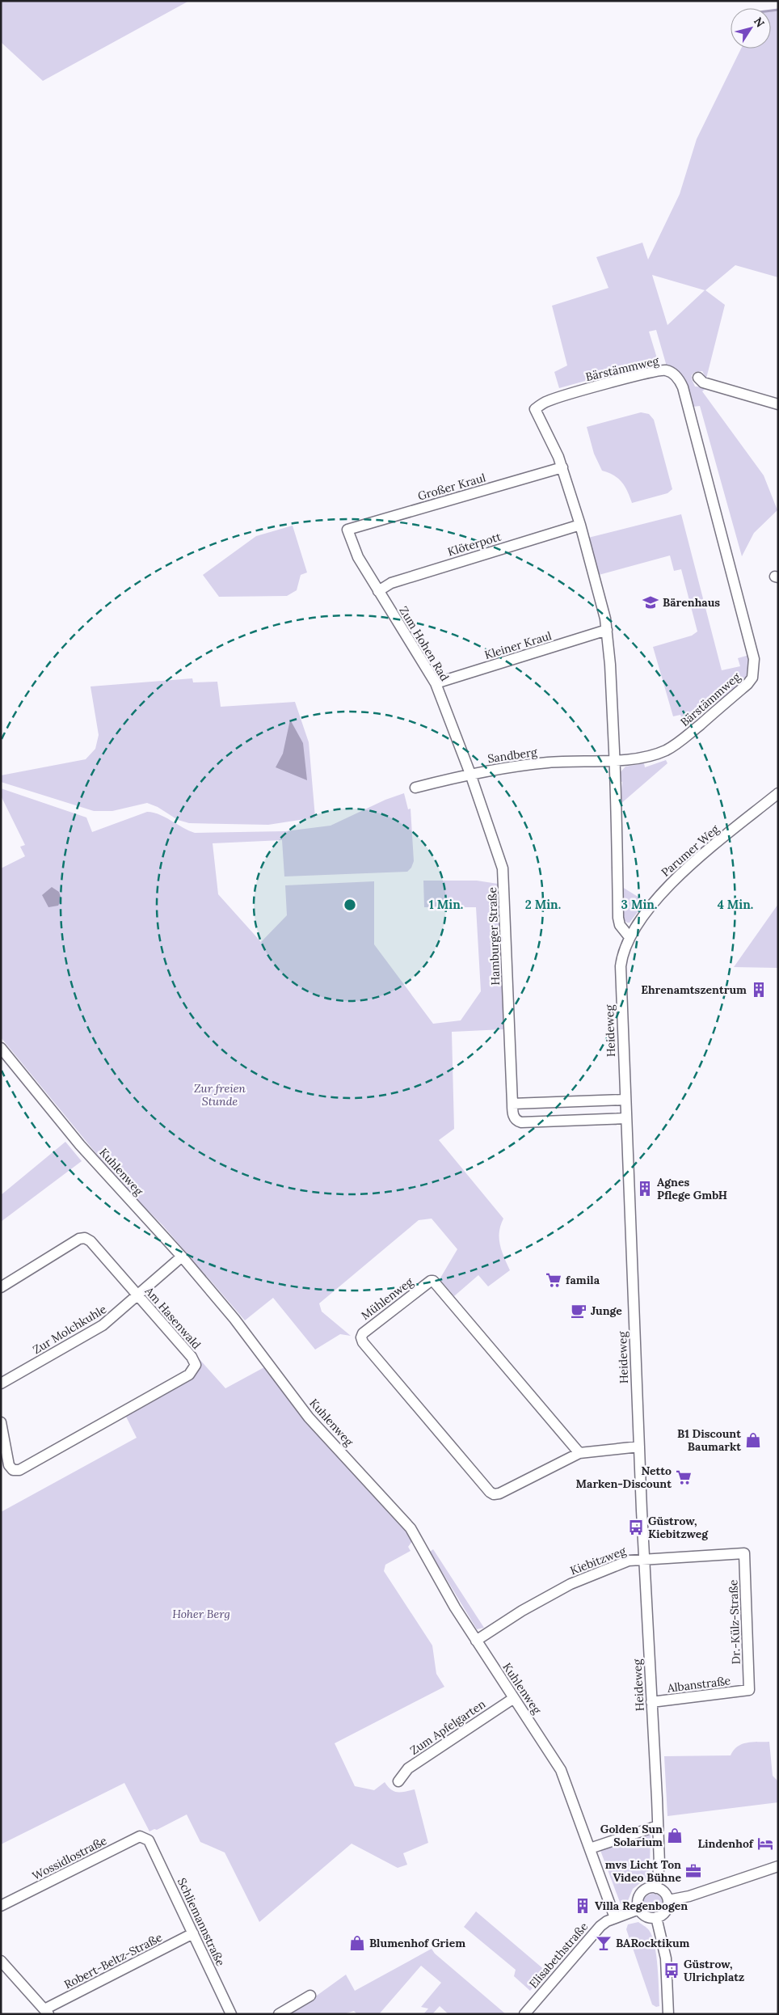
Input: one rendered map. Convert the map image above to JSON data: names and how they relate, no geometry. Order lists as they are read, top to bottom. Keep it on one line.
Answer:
{"streets":{"street":["Bärstämmweg","Großer Kraul","Klöterpott","Zum Hohen Rad","Kleiner Kraul","Sandberg","Parumer Weg","Hamburger Straße","Heideweg","Kuhlenweg","Mühlenweg","Am Hasenwald","Zur Molchkuhle","Kiebitzweg","Dr.-Külz-Straße","Albanstraße","Zum Apfelgarten","Wossidlostraße","Schliemannstraße","Elisabethstraße","Robert-Beltz-Straße"]},"crossings":[["Bärstämmweg","Großer Kraul"],["Bärstämmweg","Klöterpott"],["Bärstämmweg","Kleiner Kraul"],["Bärstämmweg","Sandberg"],["Großer Kraul","Zum Hohen Rad"],["Klöterpott","Zum Hohen Rad"],["Zum Hohen Rad","Kleiner Kraul"],["Zum Hohen Rad","Sandberg"],["Zum Hohen Rad","Hamburger Straße"],["Sandberg","Hamburger Straße"],["Parumer Weg","Heideweg"],["Hamburger Straße","Heideweg"],["Heideweg","Mühlenweg"],["Heideweg","Kiebitzweg"],["Heideweg","Albanstraße"],["Heideweg","Elisabethstraße"],["Kuhlenweg","Zur Molchkuhle"],["Kuhlenweg","Kiebitzweg"],["Kuhlenweg","Zum Apfelgarten"],["Kuhlenweg","Elisabethstraße"],["Am Hasenwald","Zur Molchkuhle"],["Kiebitzweg","Dr.-Külz-Straße"],["Dr.-Külz-Straße","Albanstraße"],["Wossidlostraße","Schliemannstraße"],["Schliemannstraße","Robert-Beltz-Straße"]],"parks":["Zur freien Stunde","Hoher Berg"],"places":{"school or university":["Bärenhaus"],"building":["Ehrenamtszentrum","Agnes Pflege GmbH","Villa Regenbogen"],"supermarket":["famila","Netto Marken-Discount"],"cafe":["Junge"],"shop":["B1 Discount Baumarkt","Golden Sun Solarium","Blumenhof Griem"],"bus stop":["Güstrow, Kiebitzweg","Güstrow, Ulrichplatz"],"hotel":["Lindenhof"],"office":["mvs Licht Ton Video Bühne"],"bar":["BARocktikum"]},"north":"top right","rings":["1 Min.","2 Min.","3 Min.","4 Min."]}
